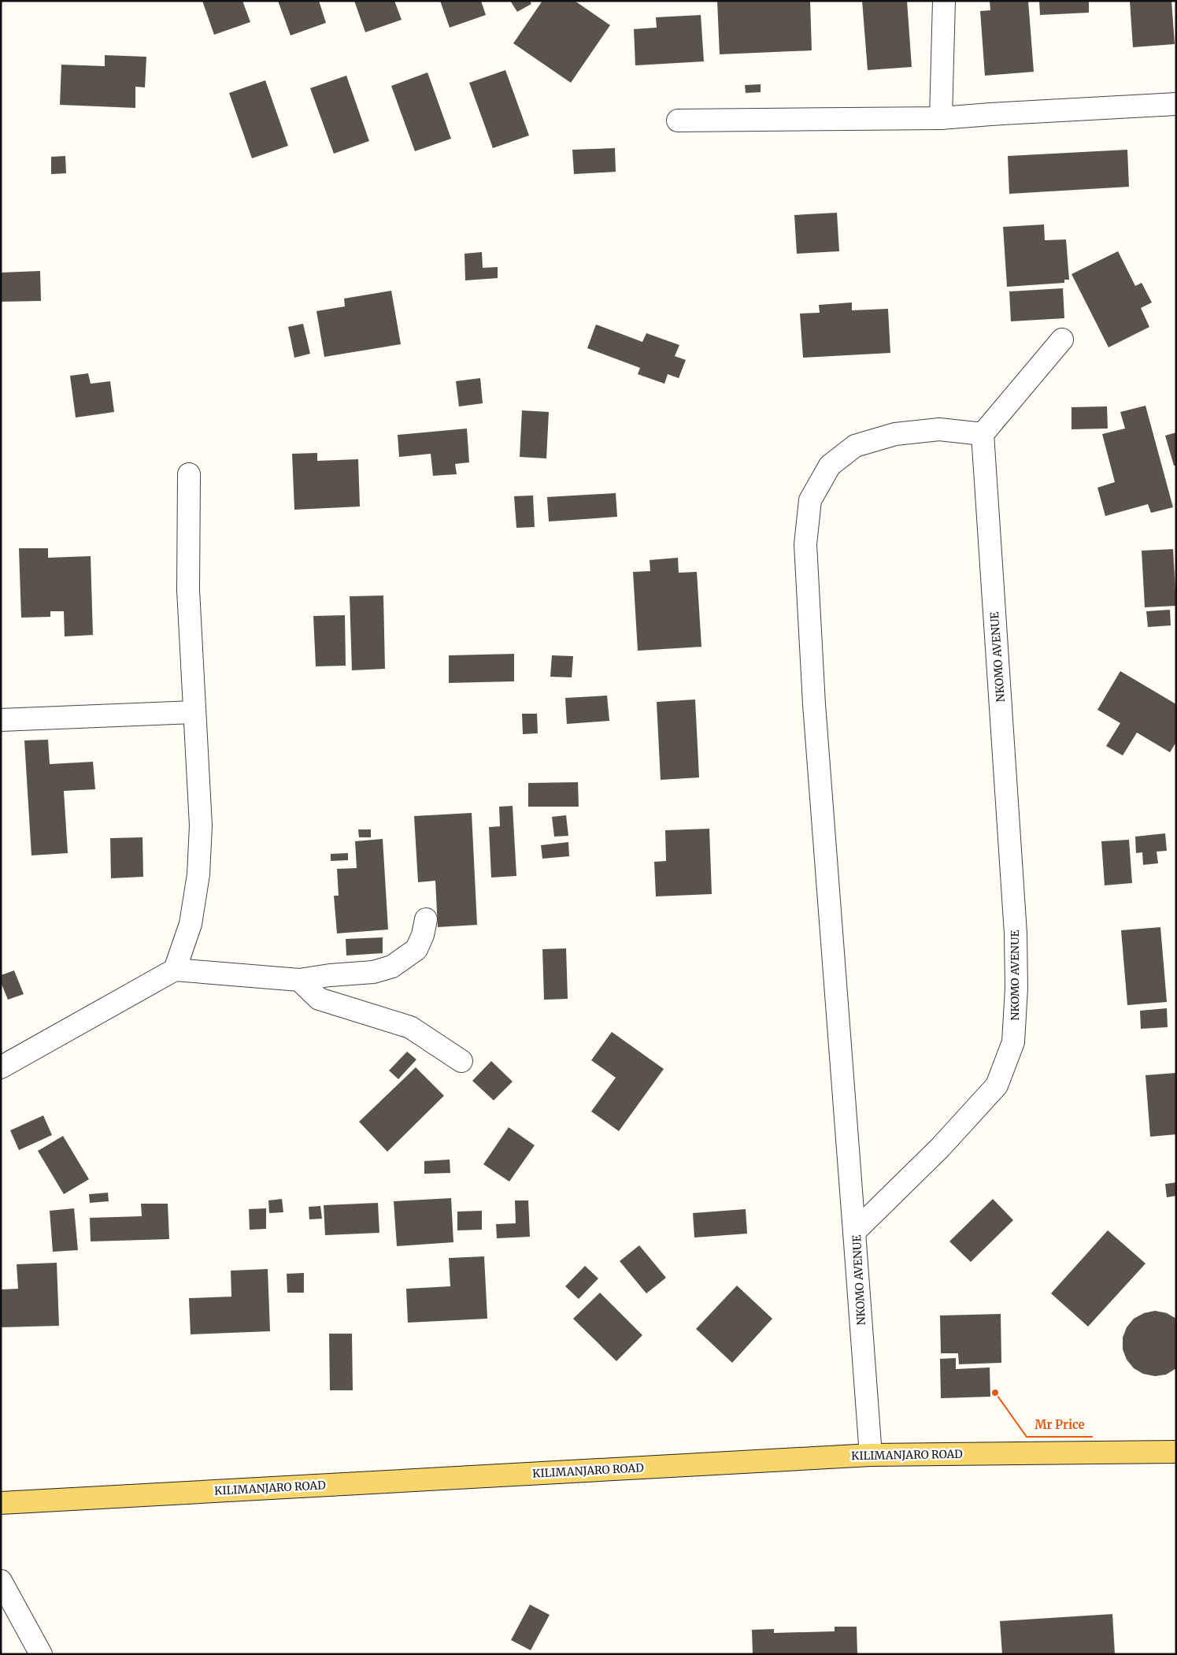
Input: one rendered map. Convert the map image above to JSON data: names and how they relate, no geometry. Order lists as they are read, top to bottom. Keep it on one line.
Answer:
{"streets":{"main road":["KILIMANJARO ROAD"],"street":["NKOMO AVENUE"]},"crossings":[["NKOMO AVENUE","KILIMANJARO ROAD"]],"places":["Mr Price"]}
